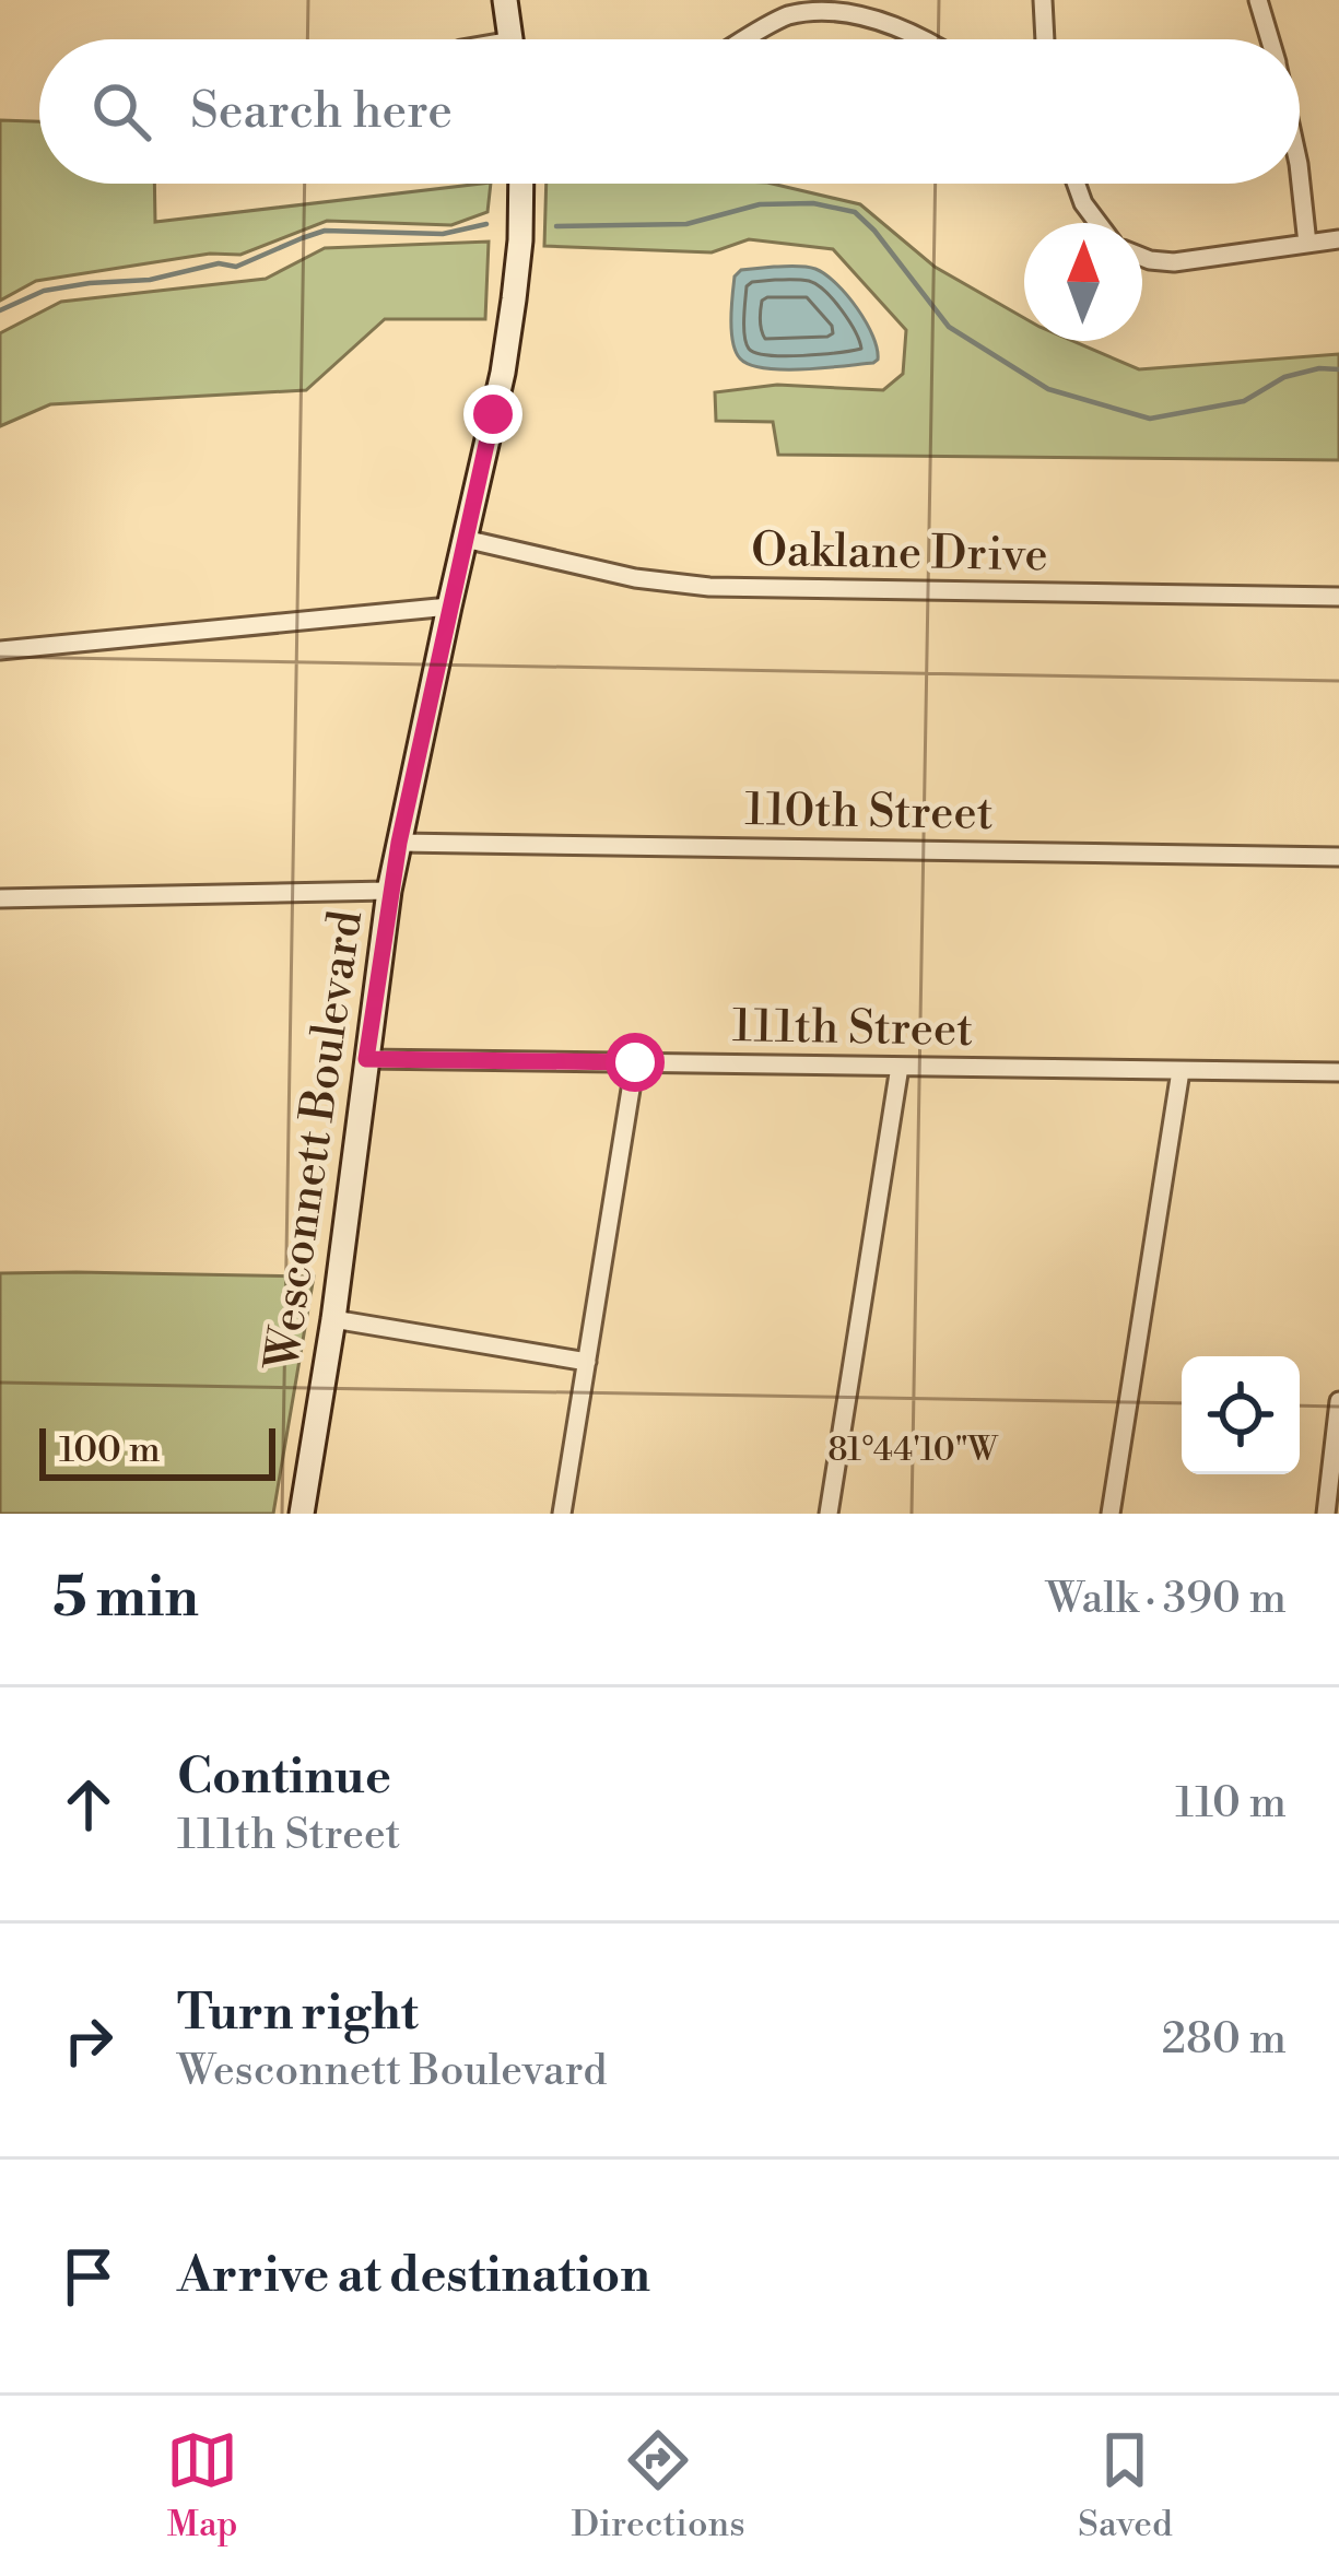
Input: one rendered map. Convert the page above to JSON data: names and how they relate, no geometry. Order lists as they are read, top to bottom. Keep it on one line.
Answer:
{"streets":{"street":["Oaklane Drive","110th Street","111th Street","Wesconnett Boulevard"]},"crossings":[["Oaklane Drive","Wesconnett Boulevard"],["110th Street","Wesconnett Boulevard"],["111th Street","Wesconnett Boulevard"]],"scale_bar":"100 m","north":"top","page":{"search":"Search here","scale":"100 m","heading":["5 min","Walk · 390 m"],"list":[["Continue","111th Street","110 m"],["Turn right","Wesconnett Boulevard","280 m"],"Arrive at destination"],"nav":["Map","Directions","Saved"]},"coordinates":["81°44'10\"W"]}
